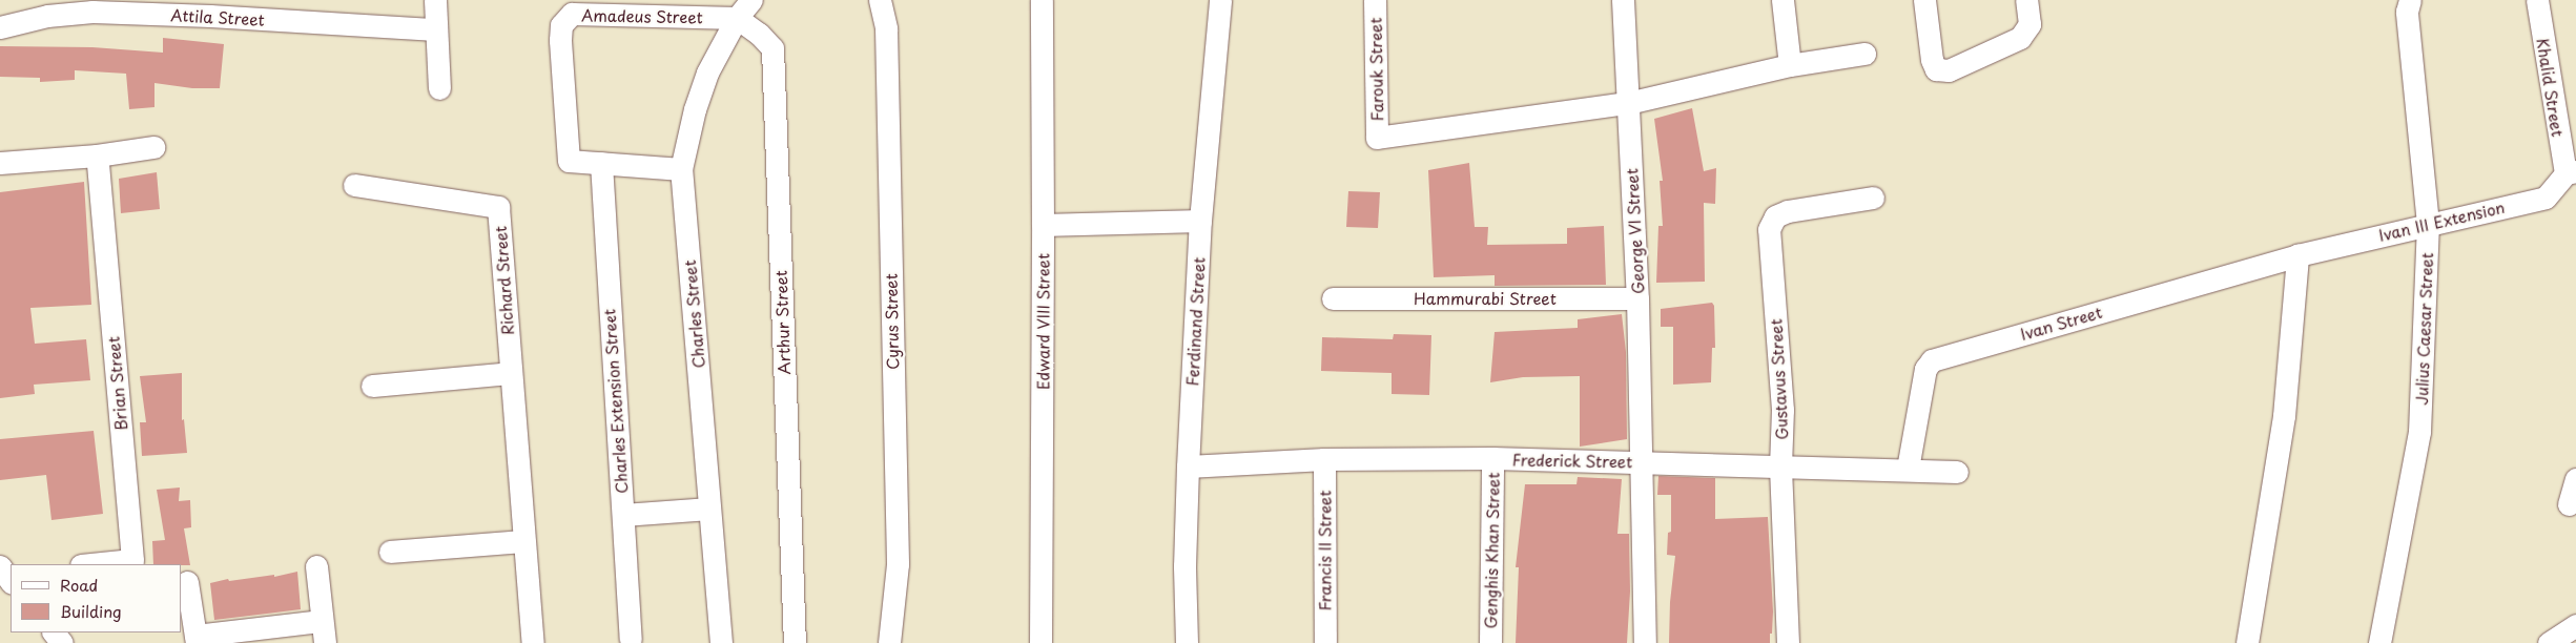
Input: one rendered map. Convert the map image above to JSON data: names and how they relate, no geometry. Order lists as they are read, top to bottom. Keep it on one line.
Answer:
{"streets":{"street":["Amadeus Street","Attila Street","Farouk Street","Khalid Street","Ivan III Extension","George VI Street","Richard Street","Hammurabi Street","Charles Street","Cyrus Street","Edward VIII Street","Ferdinand Street","Arthur Street","Ivan Street","Julius Caesar Street","Gustavus Street","Brian Street","Charles Extension Street","Frederick Street","Francis II Street","Genghis Khan Street"]},"crossings":[["Amadeus Street","Charles Street"],["Amadeus Street","Arthur Street"],["Amadeus Street","Charles Extension Street"],["Farouk Street","George VI Street"],["Khalid Street","Ivan III Extension"],["Ivan III Extension","Ivan Street"],["Ivan III Extension","Julius Caesar Street"],["George VI Street","Hammurabi Street"],["George VI Street","Frederick Street"],["Charles Street","Arthur Street"],["Ferdinand Street","Frederick Street"],["Ivan Street","Frederick Street"],["Gustavus Street","Frederick Street"],["Frederick Street","Francis II Street"],["Frederick Street","Genghis Khan Street"]],"legend":["Road","Building"]}
